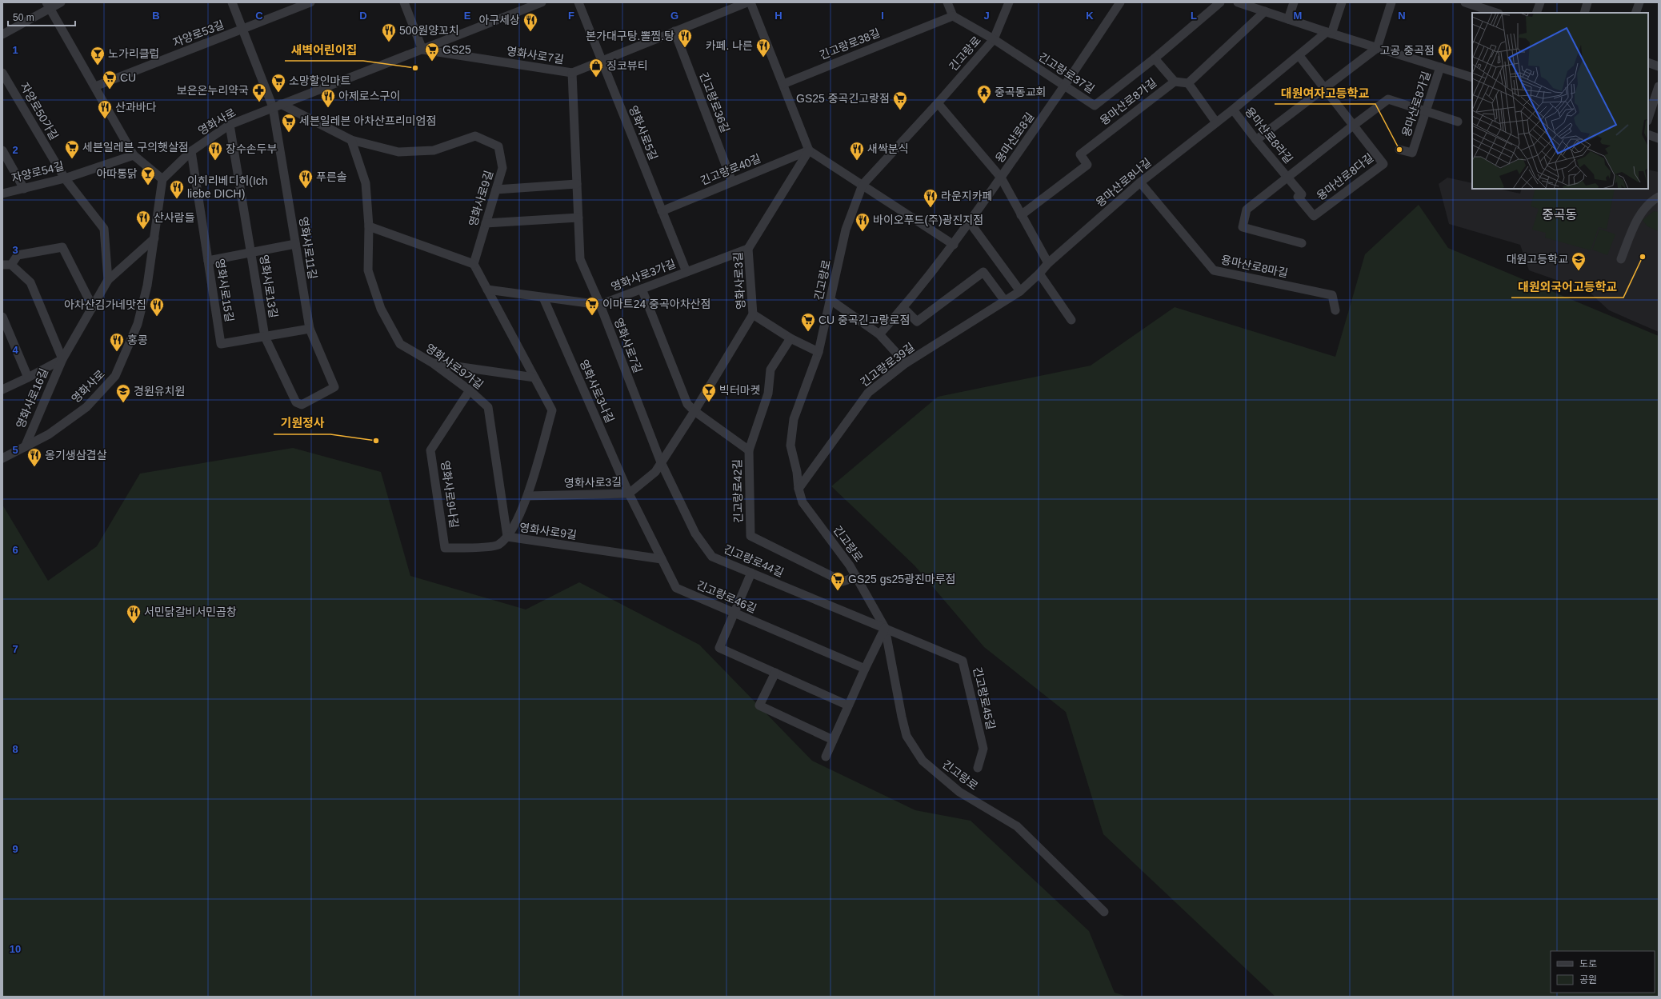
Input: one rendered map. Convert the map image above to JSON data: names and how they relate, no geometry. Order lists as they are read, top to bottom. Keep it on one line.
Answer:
{"streets":{"street":["자양로53길","긴고랑로38길","긴고랑로","영화사로7길","긴고랑로37길","용마산로8가길","긴고랑로36길","자양로50가길","영화사로","영화사로5길","용마산로8라길","용마산로8길","긴고랑로40길","자양로54길","용마산로8다길","용마산로8나길","영화사로9길","영화사로11길","용마산로8마길","영화사로3가길","영화사로3길","영화사로13길","영화사로15길","긴고랑로39길","영화사로9가길","영화사로3나길","영화사로16길","긴고랑로42길","영화사로9나길","긴고랑로44길","긴고랑로46길","긴고랑로45길"]},"crossings":[["자양로53길","영화사로11길"],["긴고랑로","긴고랑로37길"],["긴고랑로","긴고랑로39길"],["긴고랑로","긴고랑로42길"],["긴고랑로","긴고랑로44길"],["긴고랑로","긴고랑로45길"],["영화사로7길","영화사로"],["영화사로7길","영화사로3가길"],["영화사로7길","영화사로3길"],["영화사로7길","긴고랑로44길"],["긴고랑로37길","용마산로8길"],["용마산로8가길","용마산로8나길"],["긴고랑로36길","긴고랑로40길"],["자양로50가길","자양로54길"],["자양로50가길","영화사로16길"],["영화사로","영화사로9길"],["영화사로","영화사로11길"],["영화사로","영화사로13길"],["영화사로","영화사로15길"],["영화사로","영화사로16길"],["영화사로5길","긴고랑로40길"],["영화사로5길","영화사로3가길"],["용마산로8라길","용마산로8다길"],["용마산로8라길","용마산로8나길"],["긴고랑로40길","영화사로3길"],["용마산로8다길","용마산로8나길"],["용마산로8나길","용마산로8마길"],["용마산로8나길","긴고랑로39길"],["영화사로9길","영화사로11길"],["영화사로9길","영화사로3가길"],["영화사로9길","영화사로3길"],["영화사로9길","영화사로9가길"],["영화사로9길","영화사로9나길"],["영화사로9길","긴고랑로46길"],["영화사로11길","영화사로13길"],["영화사로11길","영화사로15길"],["영화사로3가길","영화사로3길"],["영화사로3가길","영화사로3나길"],["영화사로3길","영화사로3나길"],["영화사로3길","긴고랑로44길"],["영화사로3길","긴고랑로46길"],["영화사로13길","영화사로15길"],["영화사로9가길","영화사로9나길"],["영화사로3나길","긴고랑로46길"],["긴고랑로44길","긴고랑로45길"]],"districts":["중곡동"],"places":{"restaurant":["아구세상","500원양꼬치","본가대구탕.뽈찜.탕","카페. 나른","고공 중곡점","아제로스구이","산과바다","장수손두부","새싹분식","푸른솔","이히리베디히(Ich liebe DICH)","라운지카페","산사람들","바이오푸드(주)광진지점","아차산김가네맛집","홍콩","옹기생삼겹살","서민닭갈비서민곱창"],"supermarket":["GS25","CU","소망할인마트","GS25 중곡긴고랑점","세븐일레븐 아차산프리미엄점","세븐일레븐 구의햇살점","이마트24 중곡아차산점","CU 중곡긴고랑로점","GS25 gs25광진마루점"],"bar":["노가리클럽","아따통닭","빅터마켓"],"other":["새벽어린이집","대원여자고등학교","대원외국어고등학교","기원정사"],"shop":["징코뷰티"],"pharmacy":["보은온누리약국"],"temple":["중곡동교회"],"school or university":["대원고등학교","경원유치원"]},"legend":["도로","공원"],"scale_bar":"50 m","grid":{"columns":["B","C","D","E","F","G","H","I","J","K","L","M","N"],"rows":["1","2","3","4","5","6","7","8","9","10"]}}
